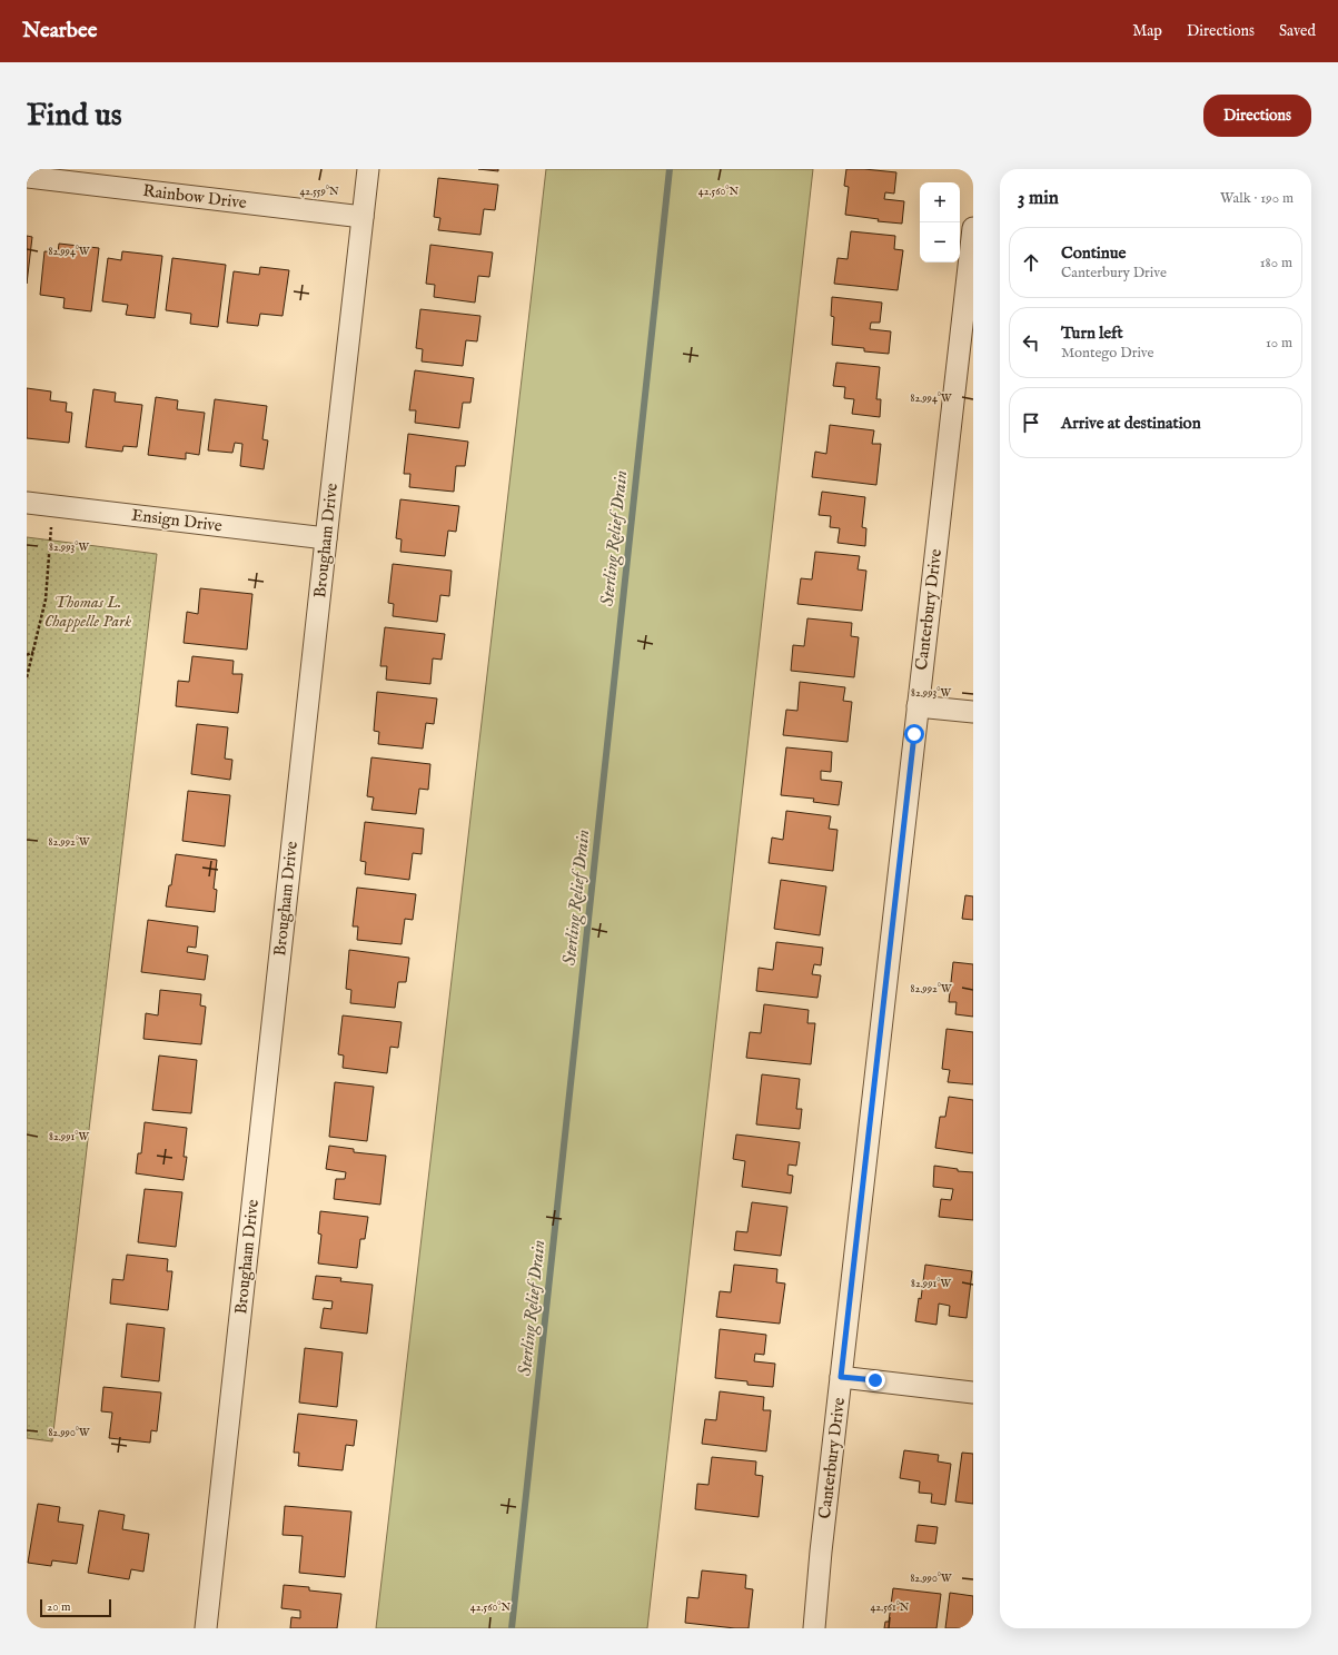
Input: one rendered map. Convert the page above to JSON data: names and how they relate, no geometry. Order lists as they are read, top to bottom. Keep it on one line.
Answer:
{"streets":{"street":["Rainbow Drive","Ensign Drive","Brougham Drive","Canterbury Drive"]},"crossings":[["Rainbow Drive","Brougham Drive"],["Ensign Drive","Brougham Drive"]],"water":["Sterling Relief Drain"],"parks":["Thomas L. Chappelle Park"],"scale_bar":"20 m","page":{"header":"Nearbee","nav":["Map","Directions","Saved"],"buttons":"Directions","title":"Find us","heading":["3 min","Walk · 190 m"],"map_buttons":["+","−"],"list":[["Continue","Canterbury Drive","180 m"],["Turn left","Montego Drive","10 m"],"Arrive at destination"],"scale":"20 m"},"coordinates":["42.559°N","42.560°N","82.994°W","82.993°W","82.992°W","82.991°W","82.990°W","42.561°N"]}
